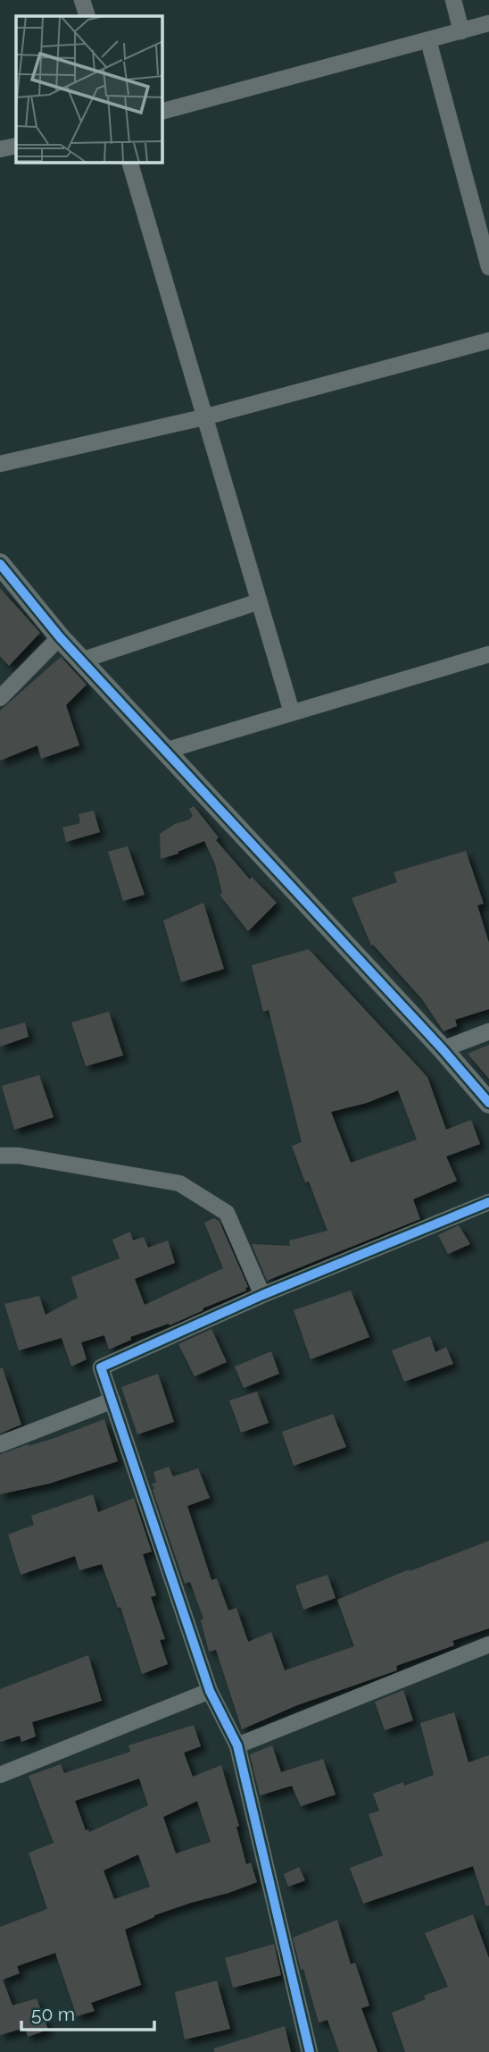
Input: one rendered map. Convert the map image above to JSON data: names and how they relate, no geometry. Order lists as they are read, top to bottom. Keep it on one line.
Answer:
{"scale_bar":"50 m"}
